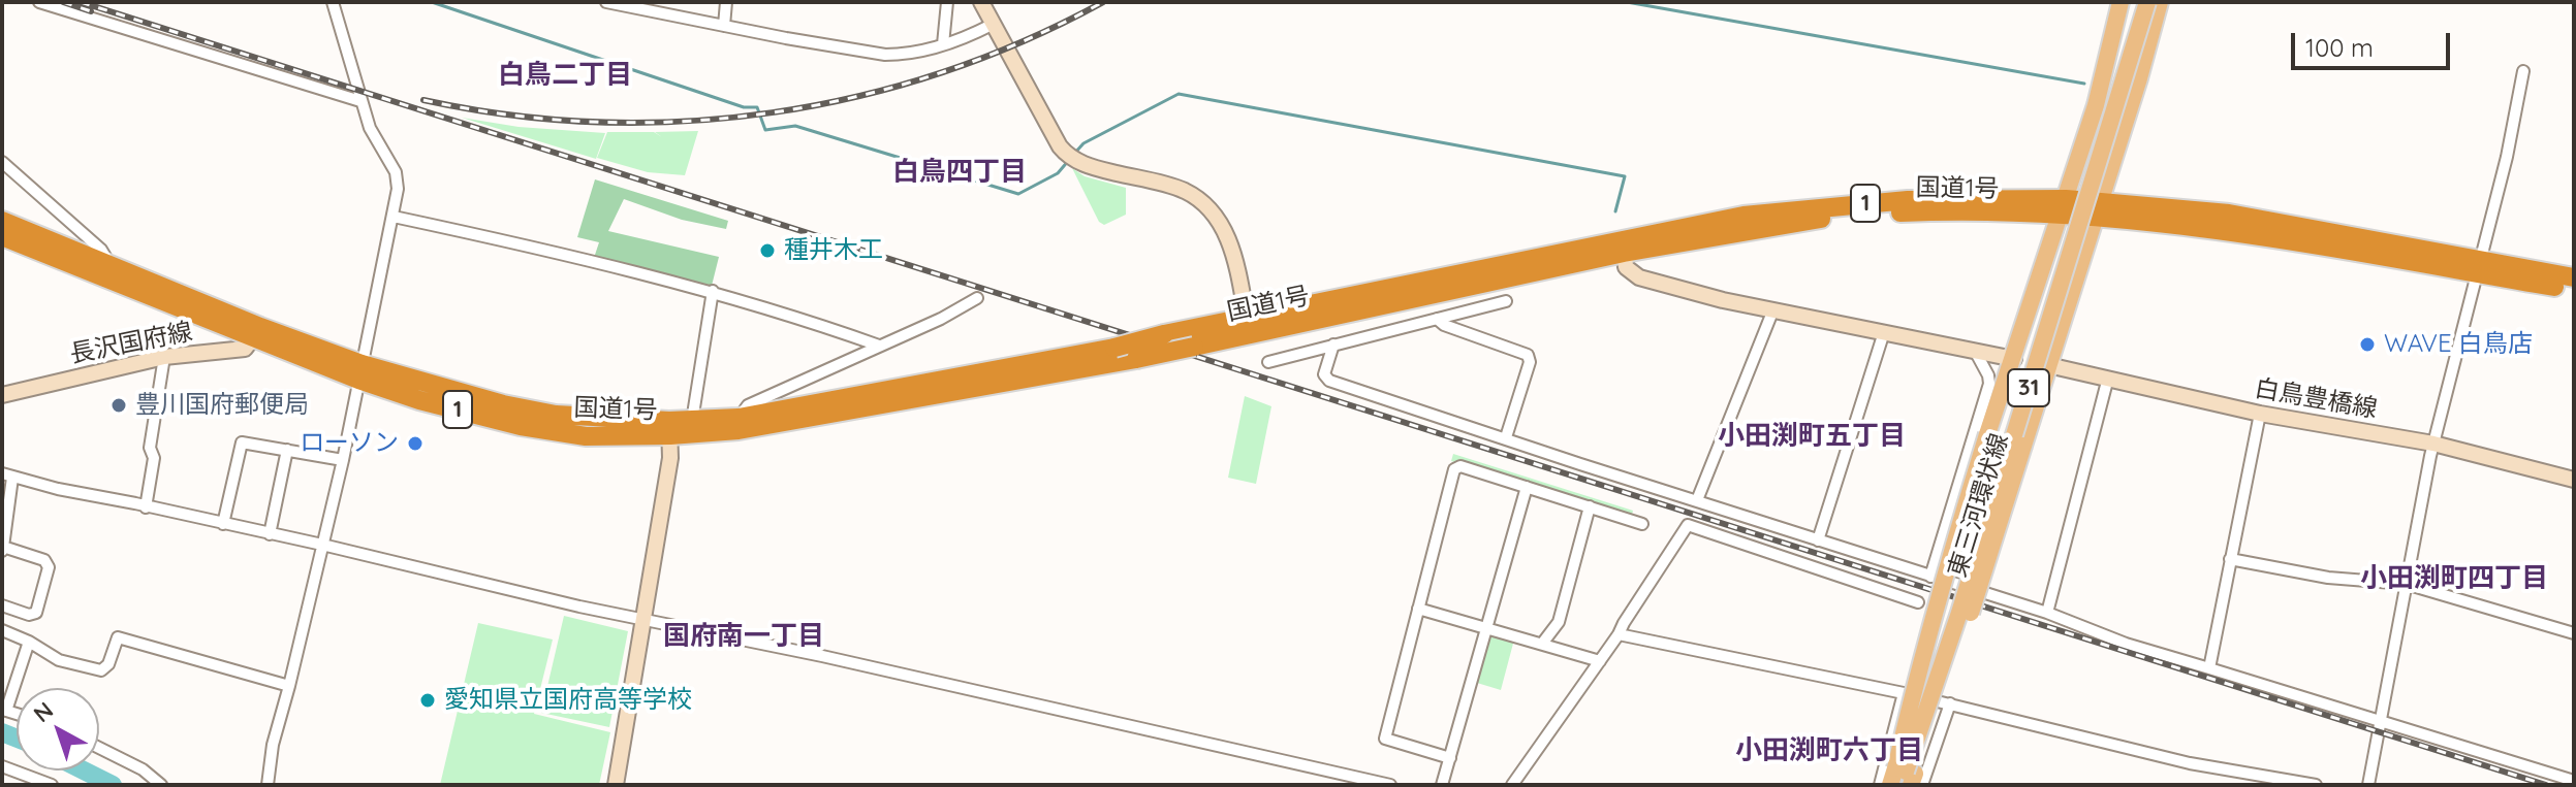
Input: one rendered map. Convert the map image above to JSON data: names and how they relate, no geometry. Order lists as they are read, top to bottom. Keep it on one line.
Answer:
{"streets":{"highway":["国道1号","1"],"main road":["長沢国府線","31","白鳥豊橋線","東三河環状線"]},"crossings":[["国道1号","長沢国府線"],["国道1号","東三河環状線"],["白鳥豊橋線","東三河環状線"]],"districts":["白鳥二丁目","白鳥四丁目","小田渕町五丁目","小田渕町四丁目","国府南一丁目","小田渕町六丁目"],"places":["種井木工","WAVE 白鳥店","豊川国府郵便局","ローソン","愛知県立国府高等学校"],"scale_bar":"100 m","north":"top left"}
